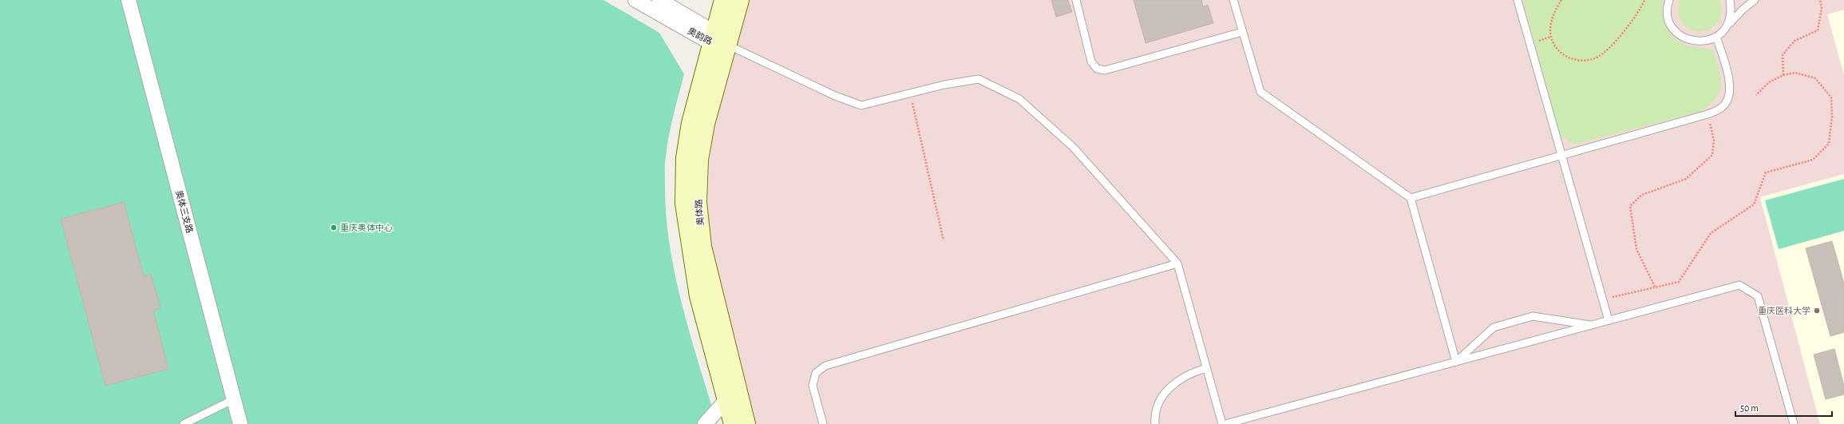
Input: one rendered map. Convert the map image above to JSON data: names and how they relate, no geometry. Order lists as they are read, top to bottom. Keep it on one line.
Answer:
{"streets":{"main road":["奥体路"],"street":["奥韵路","奥体三支路"]},"crossings":[["奥韵路","奥体路"]],"places":["重庆奥体中心","重庆医科大学"],"scale_bar":"50 m"}
